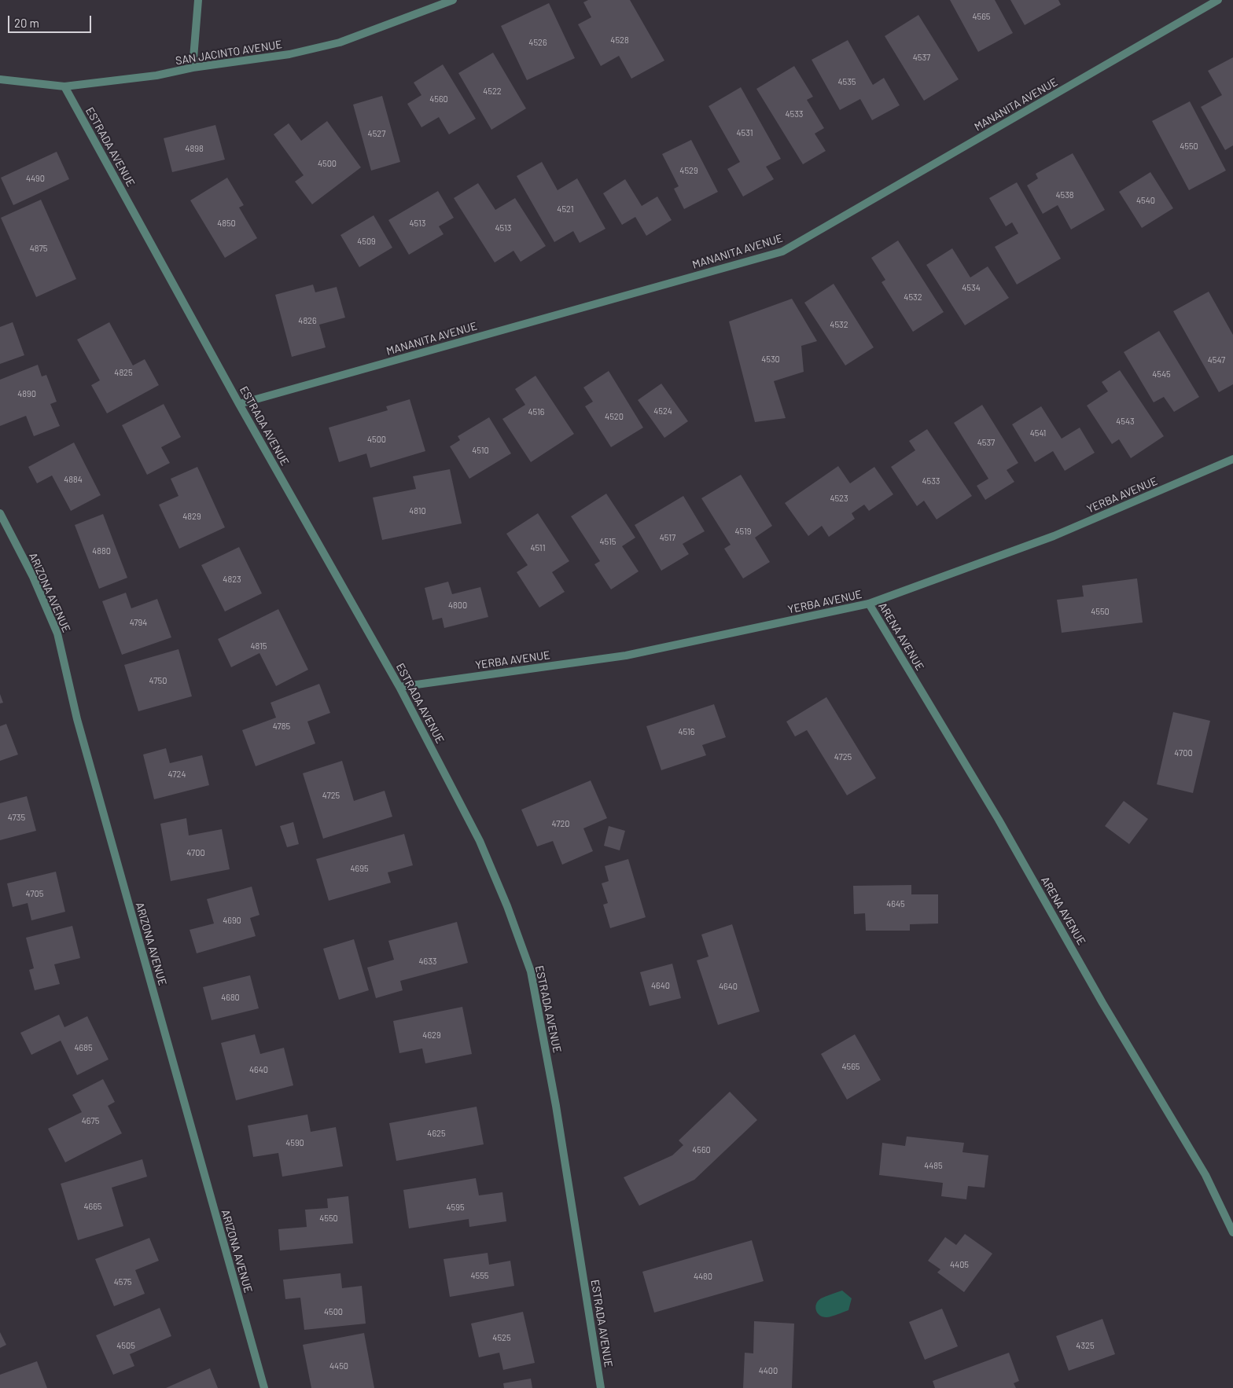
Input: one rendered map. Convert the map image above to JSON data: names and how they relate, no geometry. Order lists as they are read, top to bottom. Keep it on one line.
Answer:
{"streets":{"street":["SAN JACINTO AVENUE","MANANITA AVENUE","ESTRADA AVENUE","YERBA AVENUE","ARIZONA AVENUE","ARENA AVENUE"]},"crossings":[["SAN JACINTO AVENUE","ESTRADA AVENUE"],["MANANITA AVENUE","ESTRADA AVENUE"],["ESTRADA AVENUE","YERBA AVENUE"],["YERBA AVENUE","ARENA AVENUE"]],"house_numbers":["4565","4528","4526","4537","4535","4522","4560","4533","4531","4527","4550","4898","4500","4529","4490","4538","4540","4521","4850","4513","4513","4509","4875","4534","4532","4826","4532","4530","4547","4825","4545","4890","4524","4516","4520","4543","4541","4500","4537","4510","4884","4533","4523","4810","4829","4519","4517","4515","4511","4880","4823","4800","4550","4794","4815","4750","4785","4516","4700","4725","4724","4725","4735","4720","4700","4695","4705","4645","4690","4633","4640","4640","4680","4629","4685","4565","4640","4675","4625","4590","4560","4485","4665","4595","4550","4405","4555","4480","4575","4500","4525","4505","4325","4450","4400"],"scale_bar":"20 m"}
